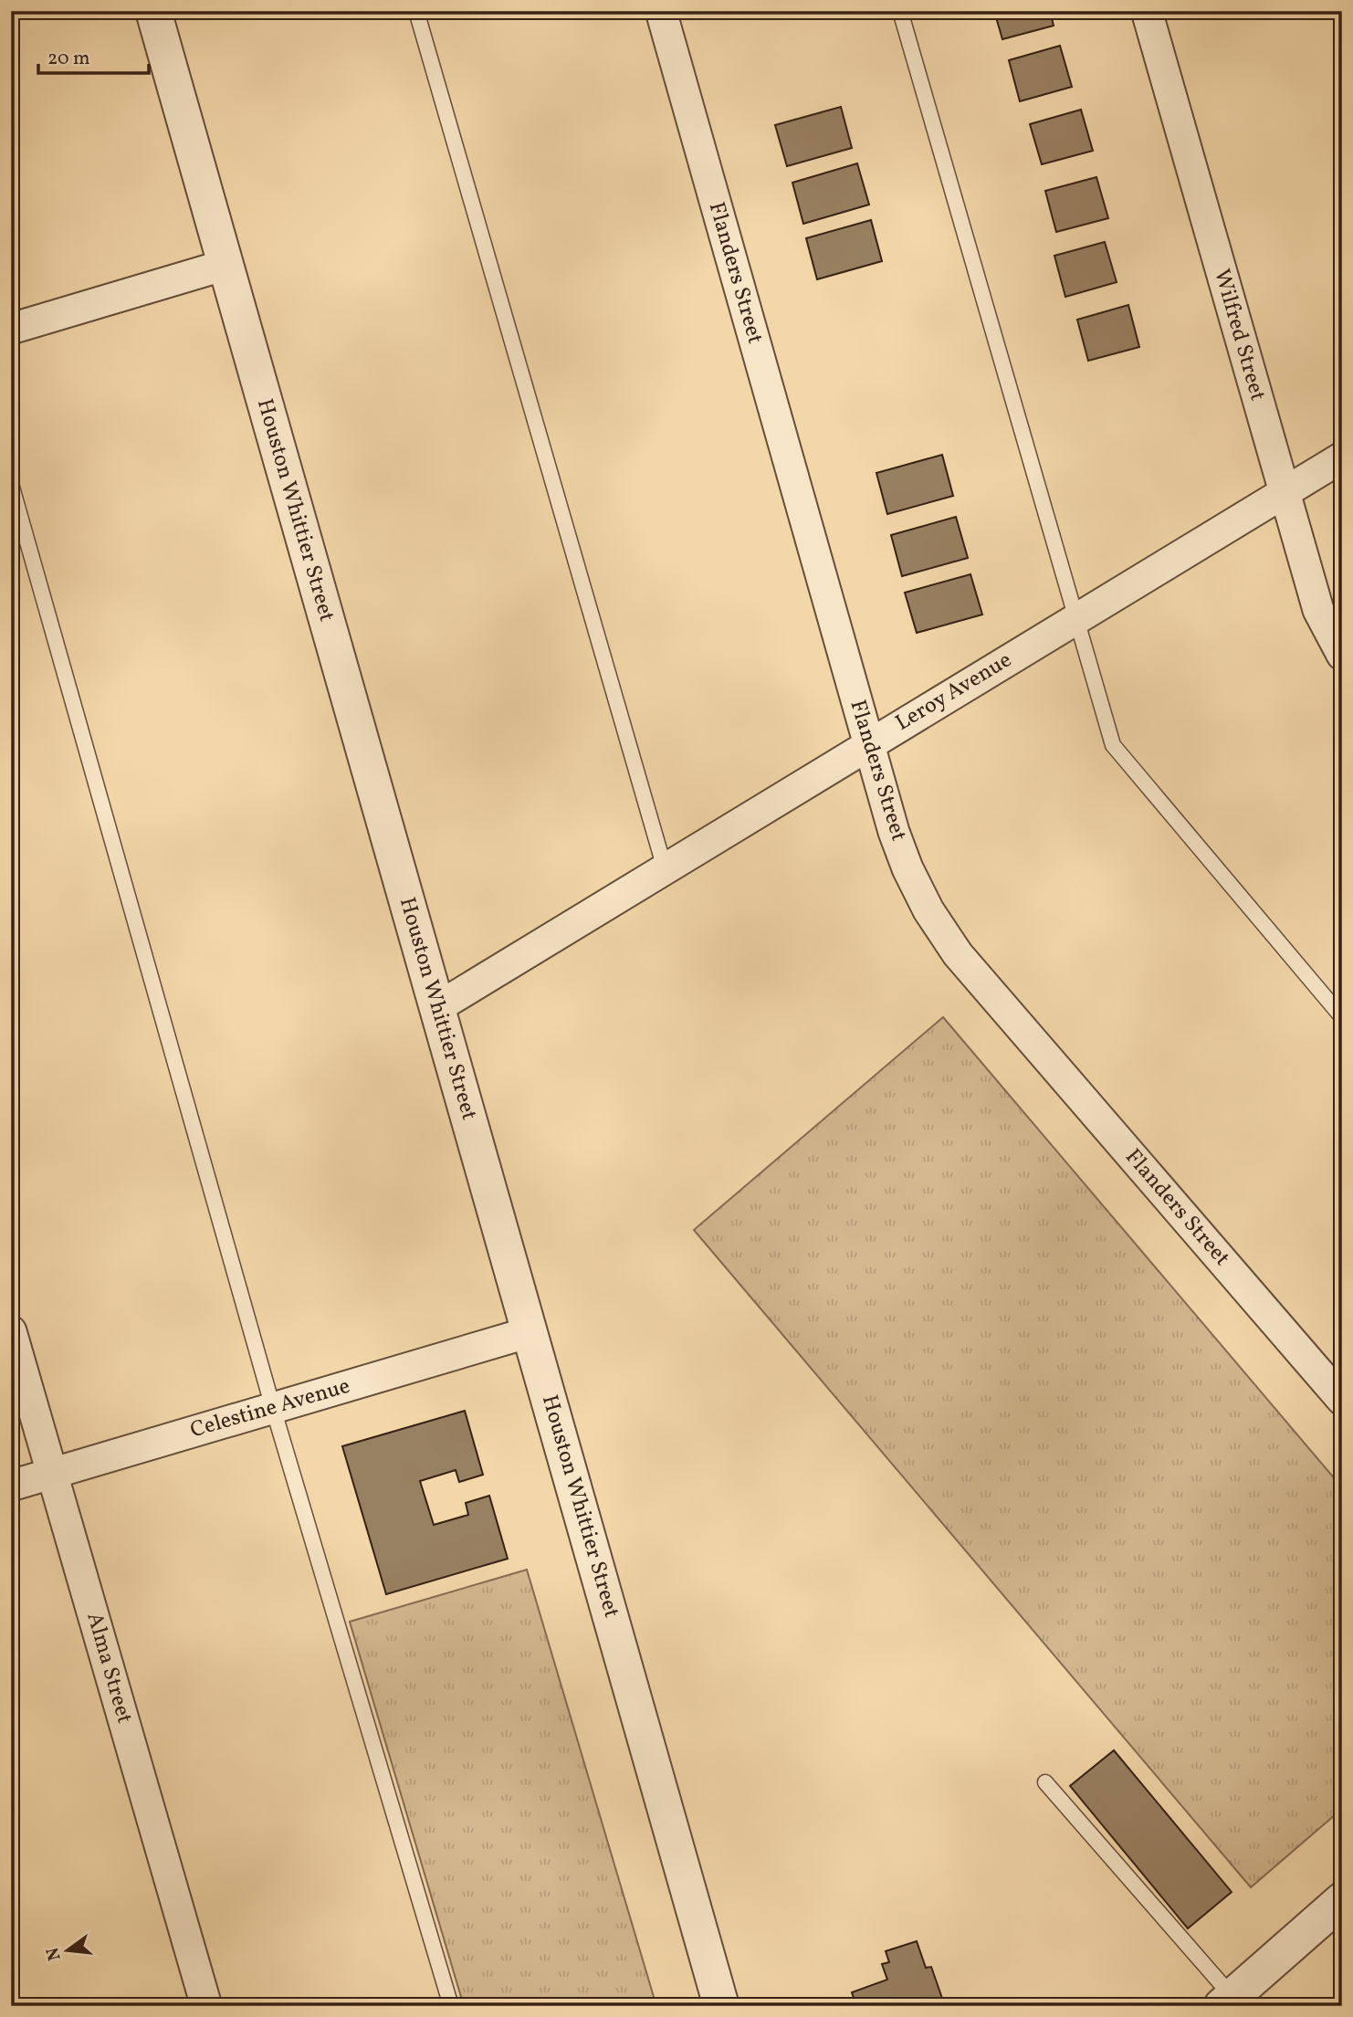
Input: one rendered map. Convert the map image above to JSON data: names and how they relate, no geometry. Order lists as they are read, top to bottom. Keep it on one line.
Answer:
{"streets":{"street":["Flanders Street","Wilfred Street","Houston Whittier Street","Leroy Avenue","Celestine Avenue","Alma Street"]},"crossings":[["Flanders Street","Leroy Avenue"],["Wilfred Street","Leroy Avenue"],["Houston Whittier Street","Leroy Avenue"],["Houston Whittier Street","Celestine Avenue"],["Celestine Avenue","Alma Street"]],"scale_bar":"20 m","north":"left"}
